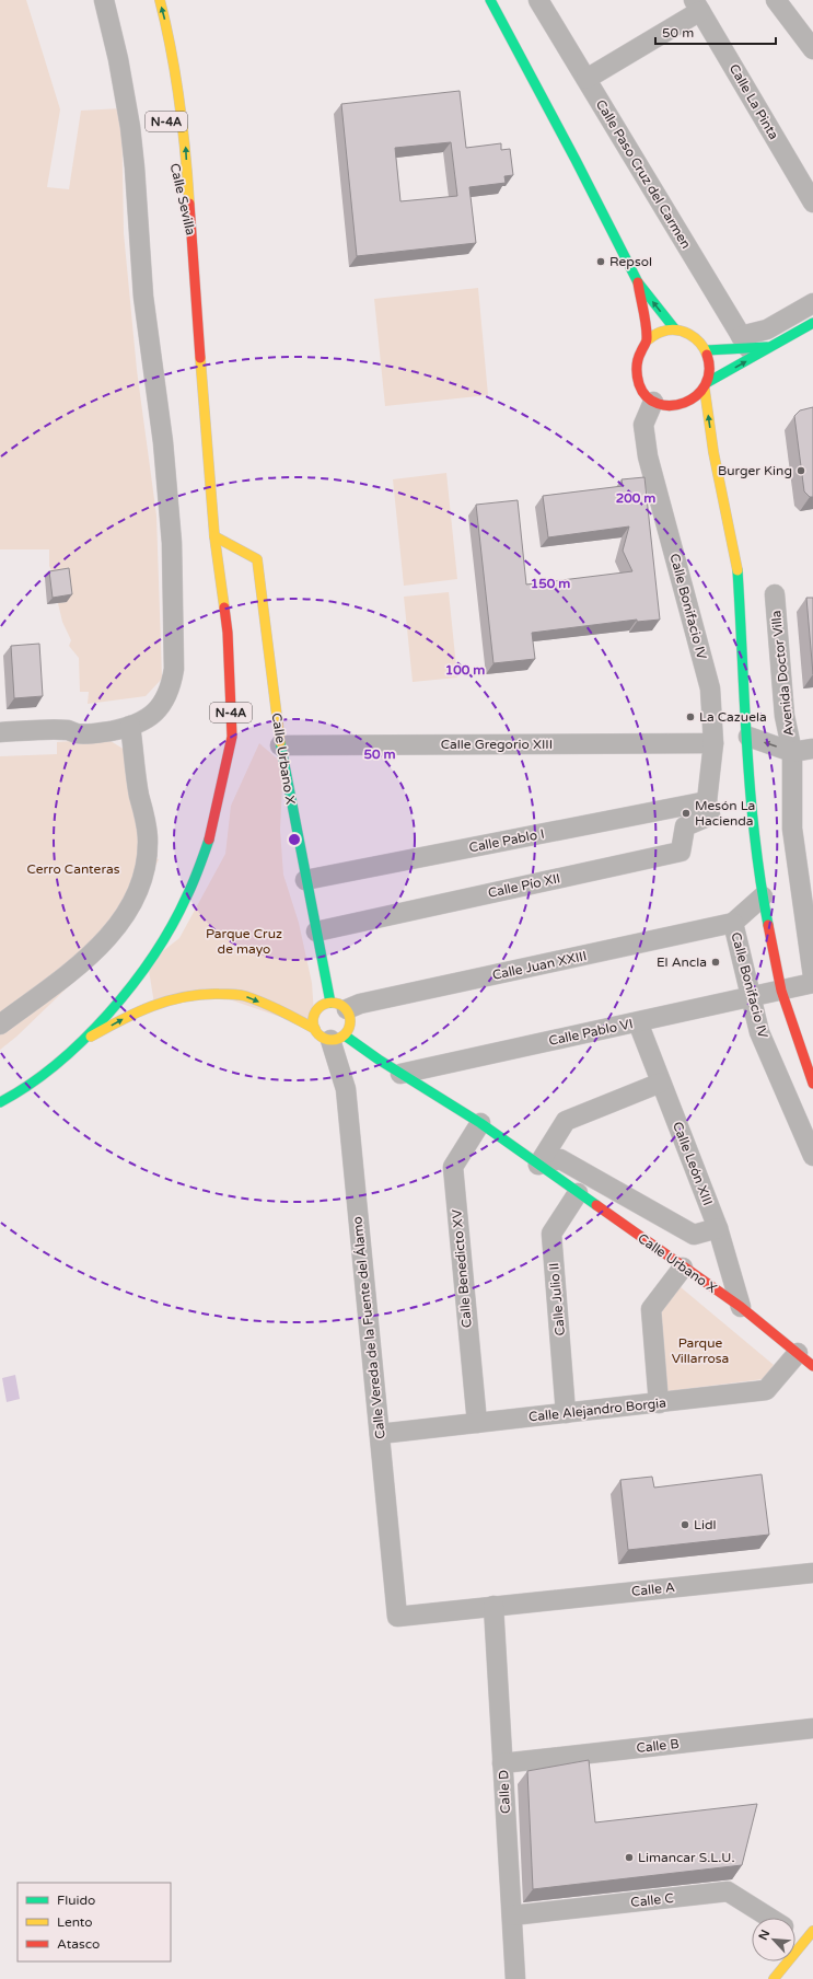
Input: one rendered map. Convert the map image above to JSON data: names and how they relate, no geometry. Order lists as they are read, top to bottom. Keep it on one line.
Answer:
{"streets":{"main road":["N-4A","Calle Sevilla","Calle Urbano X"],"street":["Calle La Pinta","Calle Paso Cruz del Carmen","Calle Bonifacio IV","Avenida Doctor Villa","Calle Gregorio XIII","Calle Pablo I","Calle Pío XII","Calle Juan XXIII","Calle Pablo VI","Calle León XIII","Calle Benedicto XV","Calle Julio II","Calle Vereda de la Fuente del Álamo","Calle Alejandro Borgia","Calle A","Calle B","Calle D","Calle C"]},"crossings":[["N-4A","Calle Sevilla"],["N-4A","Calle Urbano X"],["Calle Bonifacio IV","Calle Gregorio XIII"],["Calle Bonifacio IV","Calle Pablo I"],["Calle Bonifacio IV","Calle Pío XII"],["Calle Bonifacio IV","Calle Juan XXIII"],["Calle Bonifacio IV","Calle Pablo VI"],["Calle Gregorio XIII","Calle Urbano X"],["Calle Urbano X","Calle Pablo I"],["Calle Urbano X","Calle Pío XII"],["Calle Urbano X","Calle Juan XXIII"],["Calle Urbano X","Calle Pablo VI"],["Calle Urbano X","Calle León XIII"],["Calle Urbano X","Calle Benedicto XV"],["Calle Urbano X","Calle Julio II"],["Calle Urbano X","Calle Vereda de la Fuente del Álamo"],["Calle Urbano X","Calle Alejandro Borgia"],["Calle Pablo I","Calle Pío XII"],["Calle Juan XXIII","Calle Vereda de la Fuente del Álamo"],["Calle Pablo VI","Calle León XIII"],["Calle Benedicto XV","Calle Alejandro Borgia"],["Calle Julio II","Calle Alejandro Borgia"],["Calle Vereda de la Fuente del Álamo","Calle Alejandro Borgia"],["Calle Vereda de la Fuente del Álamo","Calle A"],["Calle A","Calle D"],["Calle B","Calle D"],["Calle D","Calle C"]],"parks":["Cerro Canteras","Parque Cruz de mayo","Parque Villarrosa"],"places":["Repsol","Burger King","La Cazuela","Mesón La Hacienda","El Ancla","Lidl","Limancar S.L.U."],"legend":["Fluido","Lento","Atasco"],"scale_bar":"50 m","north":"top left","rings":["200 m","150 m","100 m","50 m"]}
